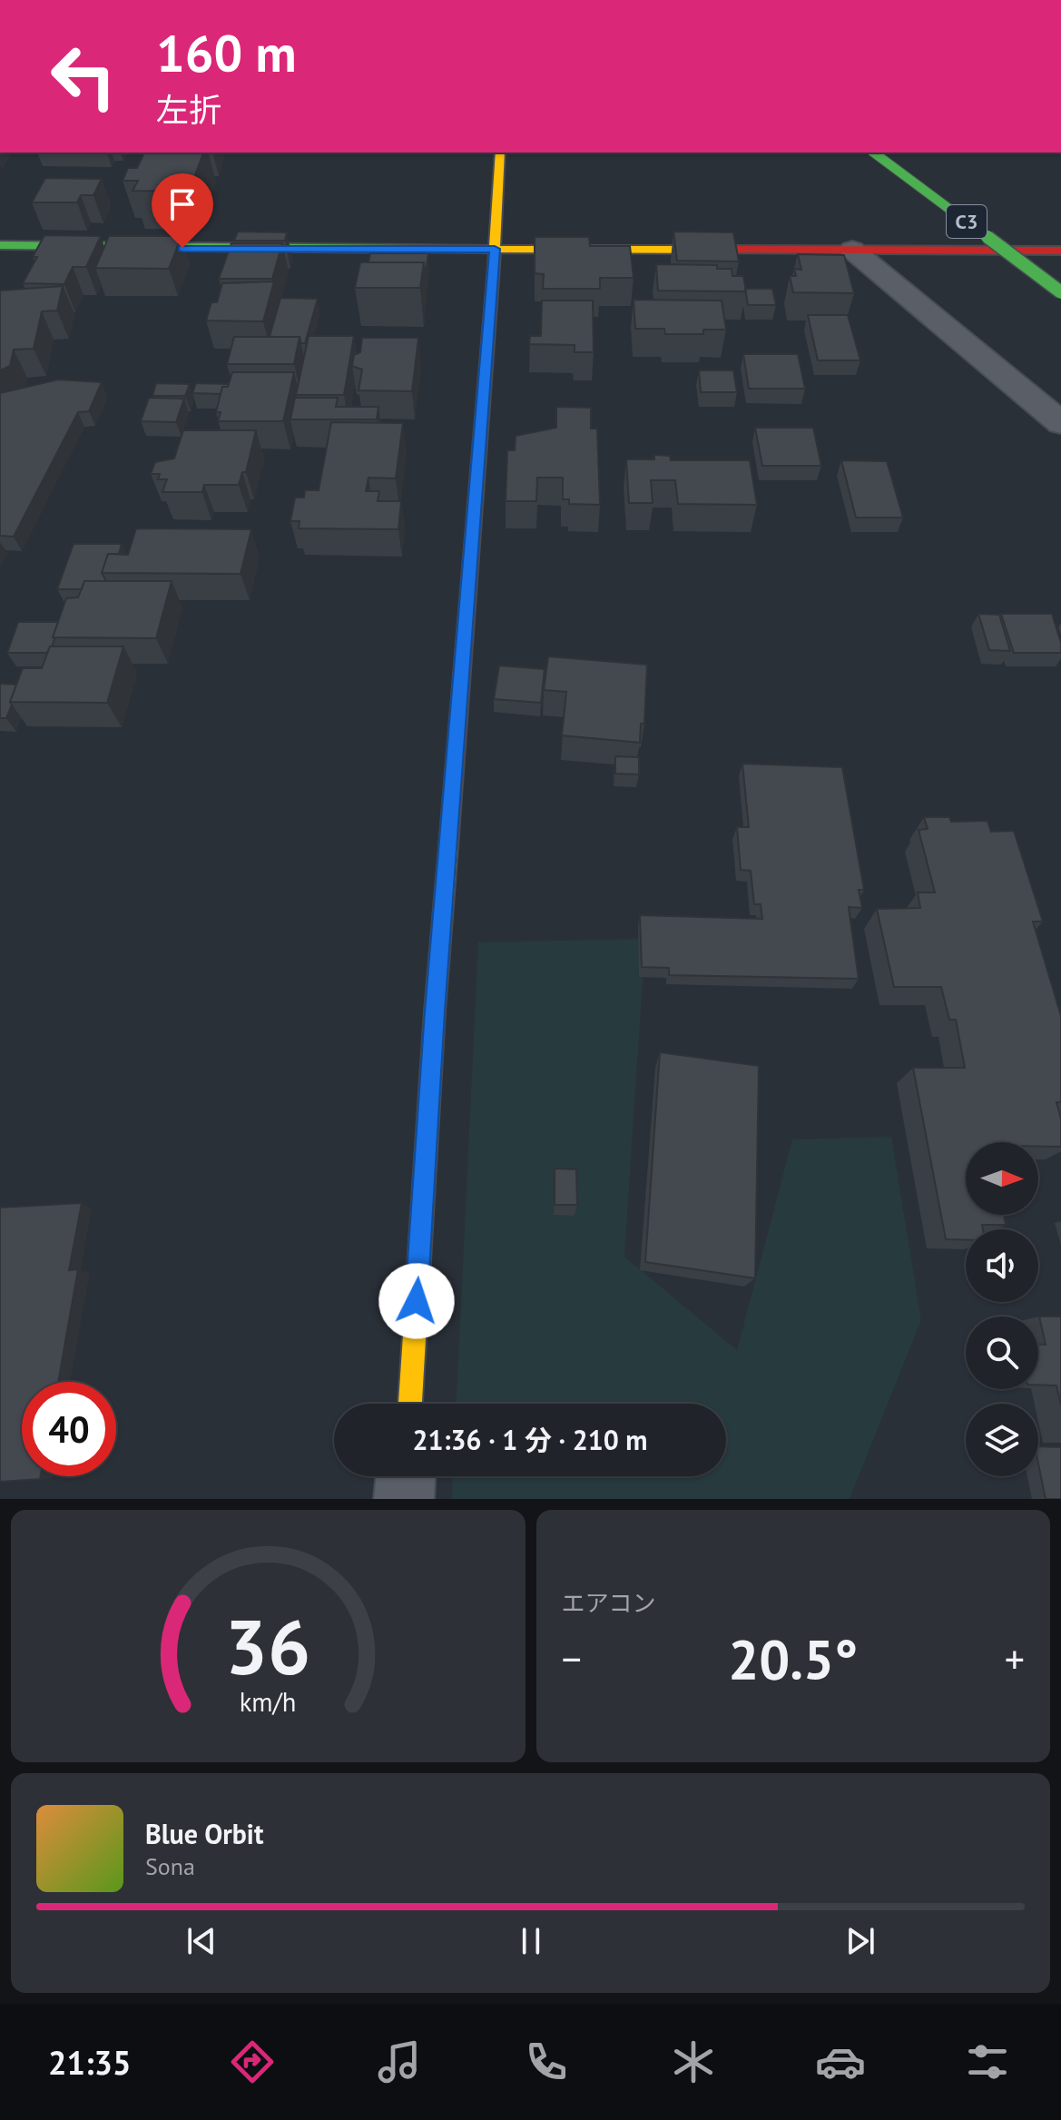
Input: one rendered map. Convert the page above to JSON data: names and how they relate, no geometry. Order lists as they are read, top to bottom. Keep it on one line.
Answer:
{"streets":{"main road":["C3"]},"north":"right","page":{"turn":["160 m","左折"],"limit":"40","trip":"21:36 · 1 分 · 210 m","tile":"エアコン","heat":["−","20.5°","+"],"song":["Blue Orbit","Sona"],"tabs":"21:35","gauge":["36","km/h"]}}
